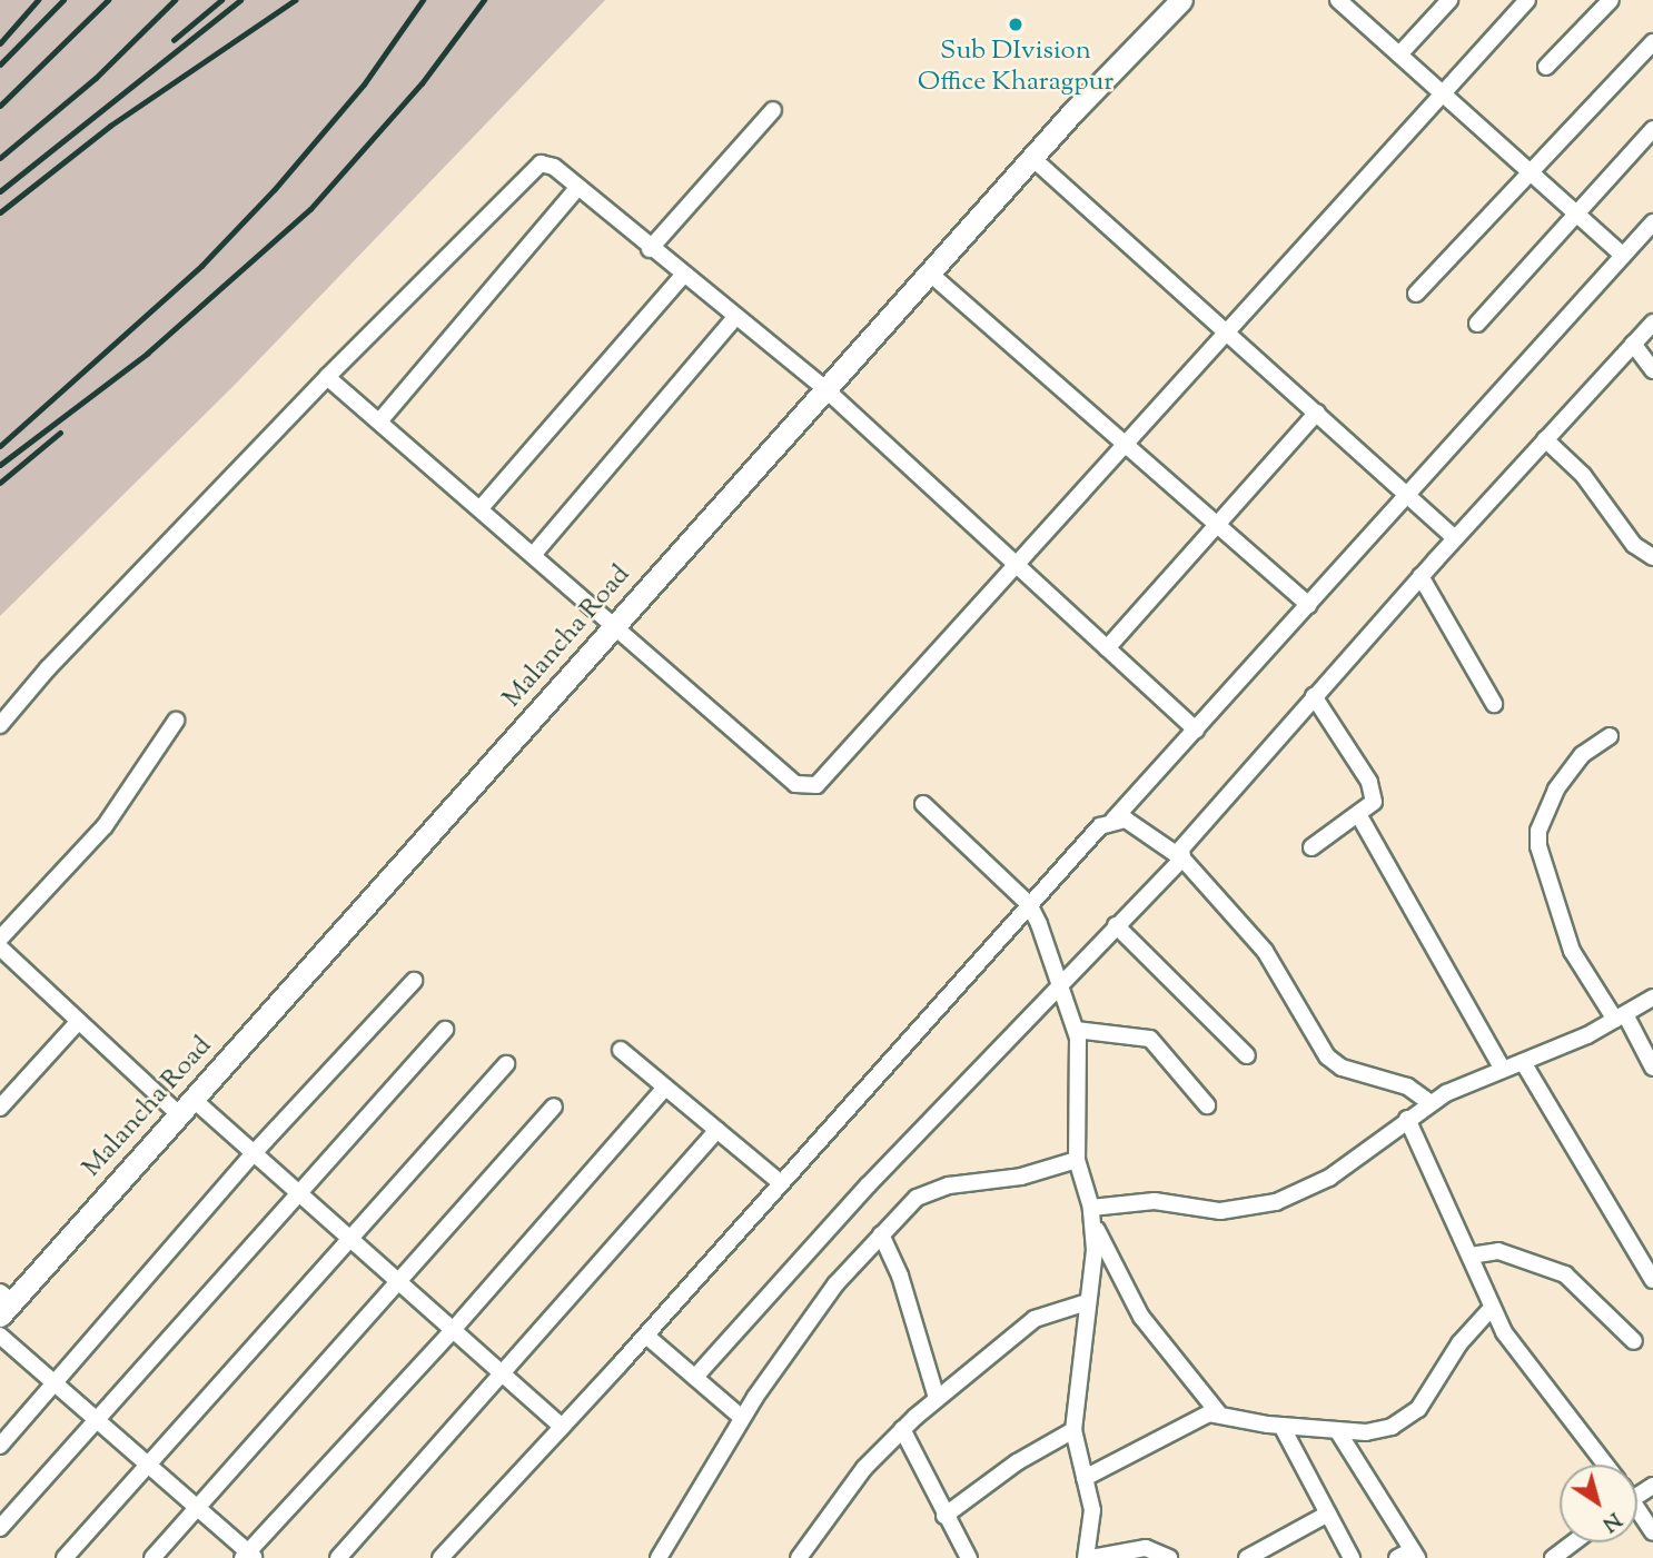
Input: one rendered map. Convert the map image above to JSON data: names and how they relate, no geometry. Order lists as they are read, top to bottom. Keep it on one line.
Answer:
{"streets":{"main road":["Malancha Road"]},"places":["Sub DIvision Office Kharagpur"],"north":"bottom right"}
